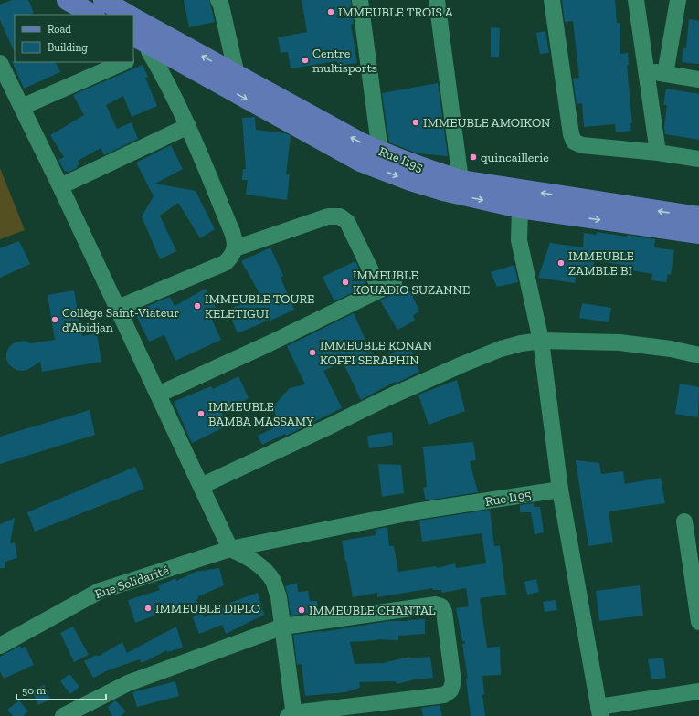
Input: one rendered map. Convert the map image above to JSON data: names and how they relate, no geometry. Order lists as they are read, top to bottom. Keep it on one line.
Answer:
{"streets":{"main road":["Rue I195"],"street":["Rue Solidarité"]},"crossings":[["Rue I195","Rue Solidarité"]],"places":["IMMEUBLE TROIS A","Centre multisports","IMMEUBLE AMOIKON","quincaillerie","IMMEUBLE ZAMBLE BI","IMMEUBLE KOUADIO SUZANNE","IMMEUBLE TOURE KELETIGUI","Collège Saint-Viateur d'Abidjan","IMMEUBLE KONAN KOFFI SERAPHIN","IMMEUBLE BAMBA MASSAMY","IMMEUBLE DIPLO","IMMEUBLE CHANTAL"],"legend":["Road","Building"],"scale_bar":"50 m"}
